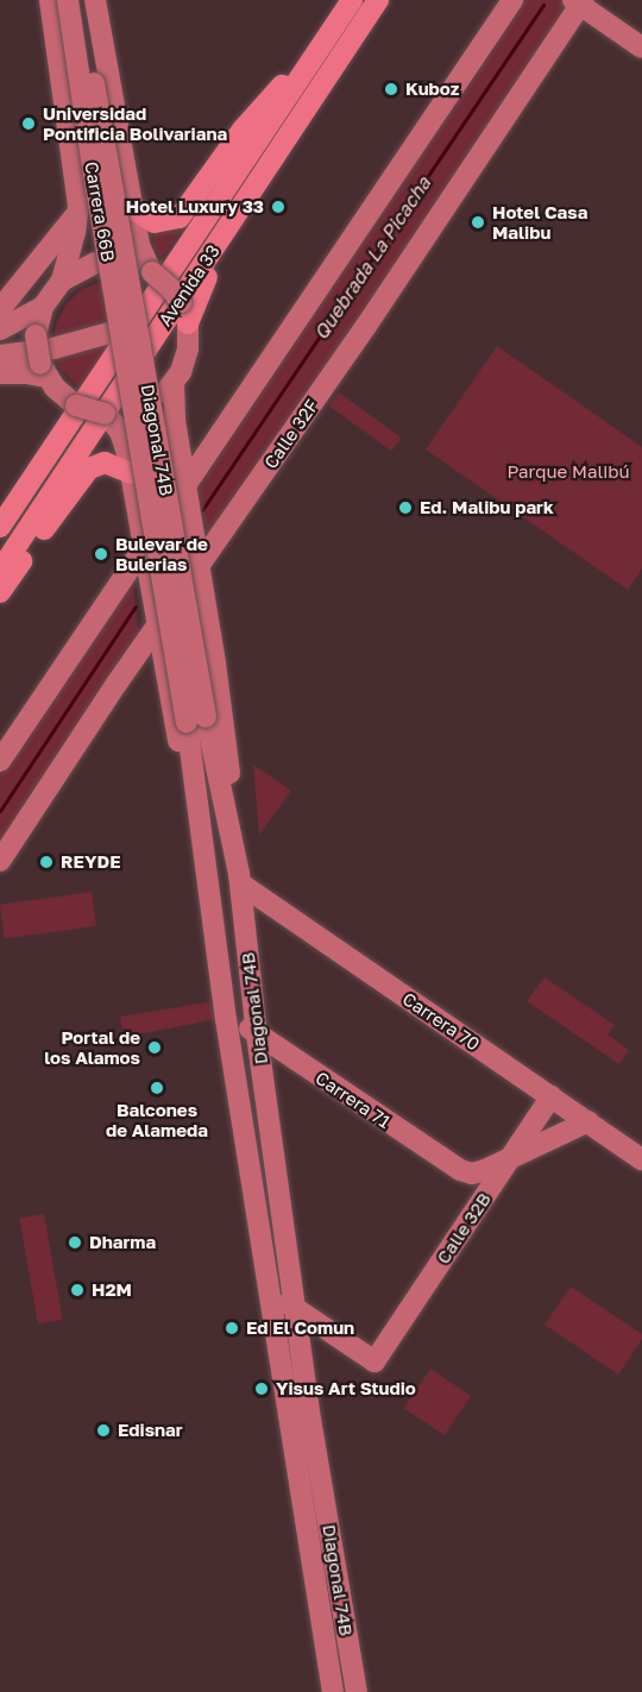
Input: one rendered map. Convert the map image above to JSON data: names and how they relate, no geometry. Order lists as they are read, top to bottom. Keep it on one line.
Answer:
{"streets":{"main road":["Carrera 66B","Avenida 33","Calle 32F","Diagonal 74B","Carrera 70","Carrera 71","Calle 32B"]},"crossings":[["Carrera 66B","Avenida 33"],["Carrera 66B","Diagonal 74B"],["Avenida 33","Diagonal 74B"],["Diagonal 74B","Carrera 70"],["Diagonal 74B","Carrera 71"],["Diagonal 74B","Calle 32B"],["Carrera 70","Carrera 71"],["Carrera 70","Calle 32B"],["Carrera 71","Calle 32B"]],"water":["Quebrada La Picacha"],"parks":["Parque Malibú"],"places":["Kuboz","Universidad Pontificia Bolivariana","Hotel Luxury 33","Hotel Casa Malibu","Ed. Malibu park","Bulevar de Bulerias","REYDE","Portal de los Alamos","Balcones de Alameda","Dharma","H2M","Ed El Comun","Yisus Art Studio","Edisnar"]}
